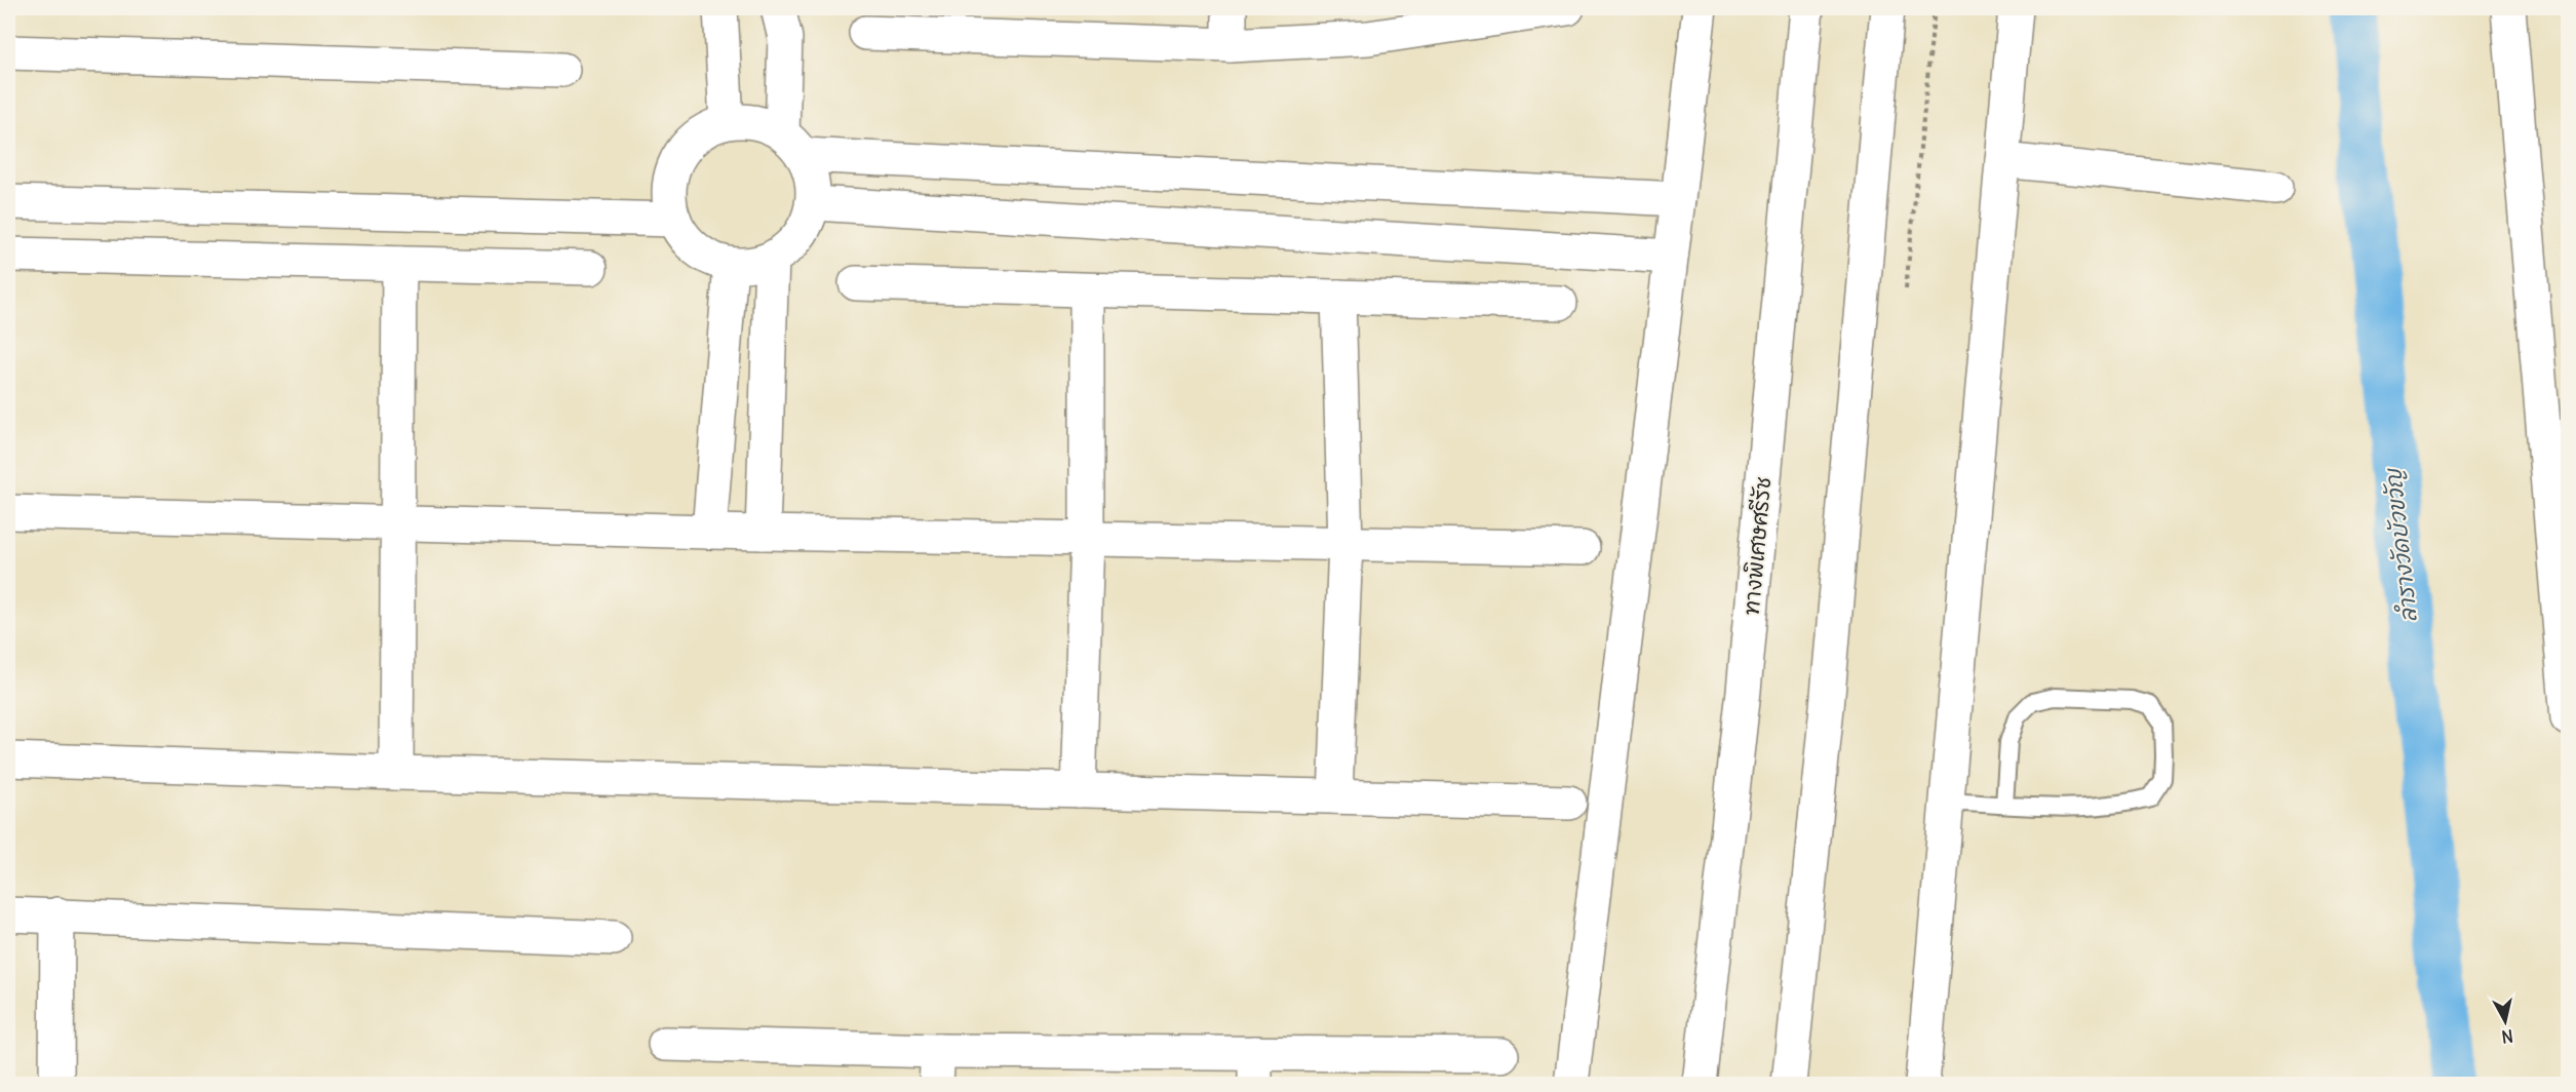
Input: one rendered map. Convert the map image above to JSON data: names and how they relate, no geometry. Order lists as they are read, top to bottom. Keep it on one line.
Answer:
{"streets":{"main road":["ทางพิเศษศรีรัช"]},"water":["ลำรางวัดบัวขวัญ"],"north":"bottom"}
